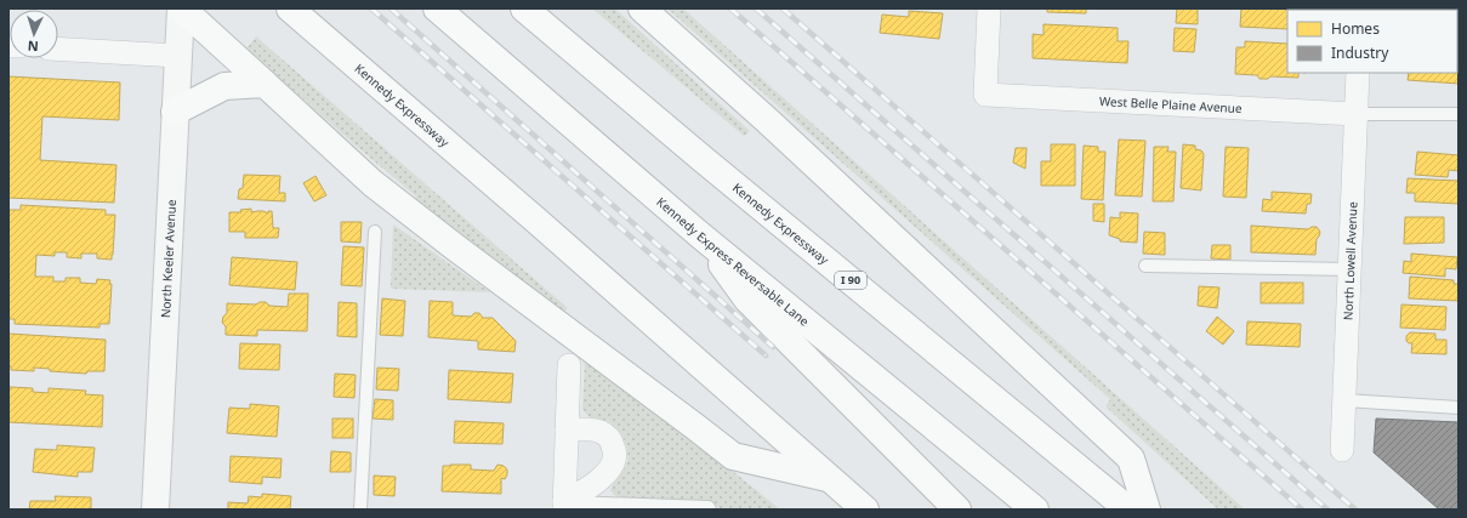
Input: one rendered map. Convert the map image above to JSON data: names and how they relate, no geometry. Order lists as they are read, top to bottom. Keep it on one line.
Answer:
{"streets":{"highway":["Kennedy Expressway","Kennedy Express Reversable Lane","I 90"],"street":["West Belle Plaine Avenue","North Keeler Avenue","North Lowell Avenue"]},"crossings":[["West Belle Plaine Avenue","North Lowell Avenue"]],"legend":["Homes","Industry"],"north":"bottom"}
